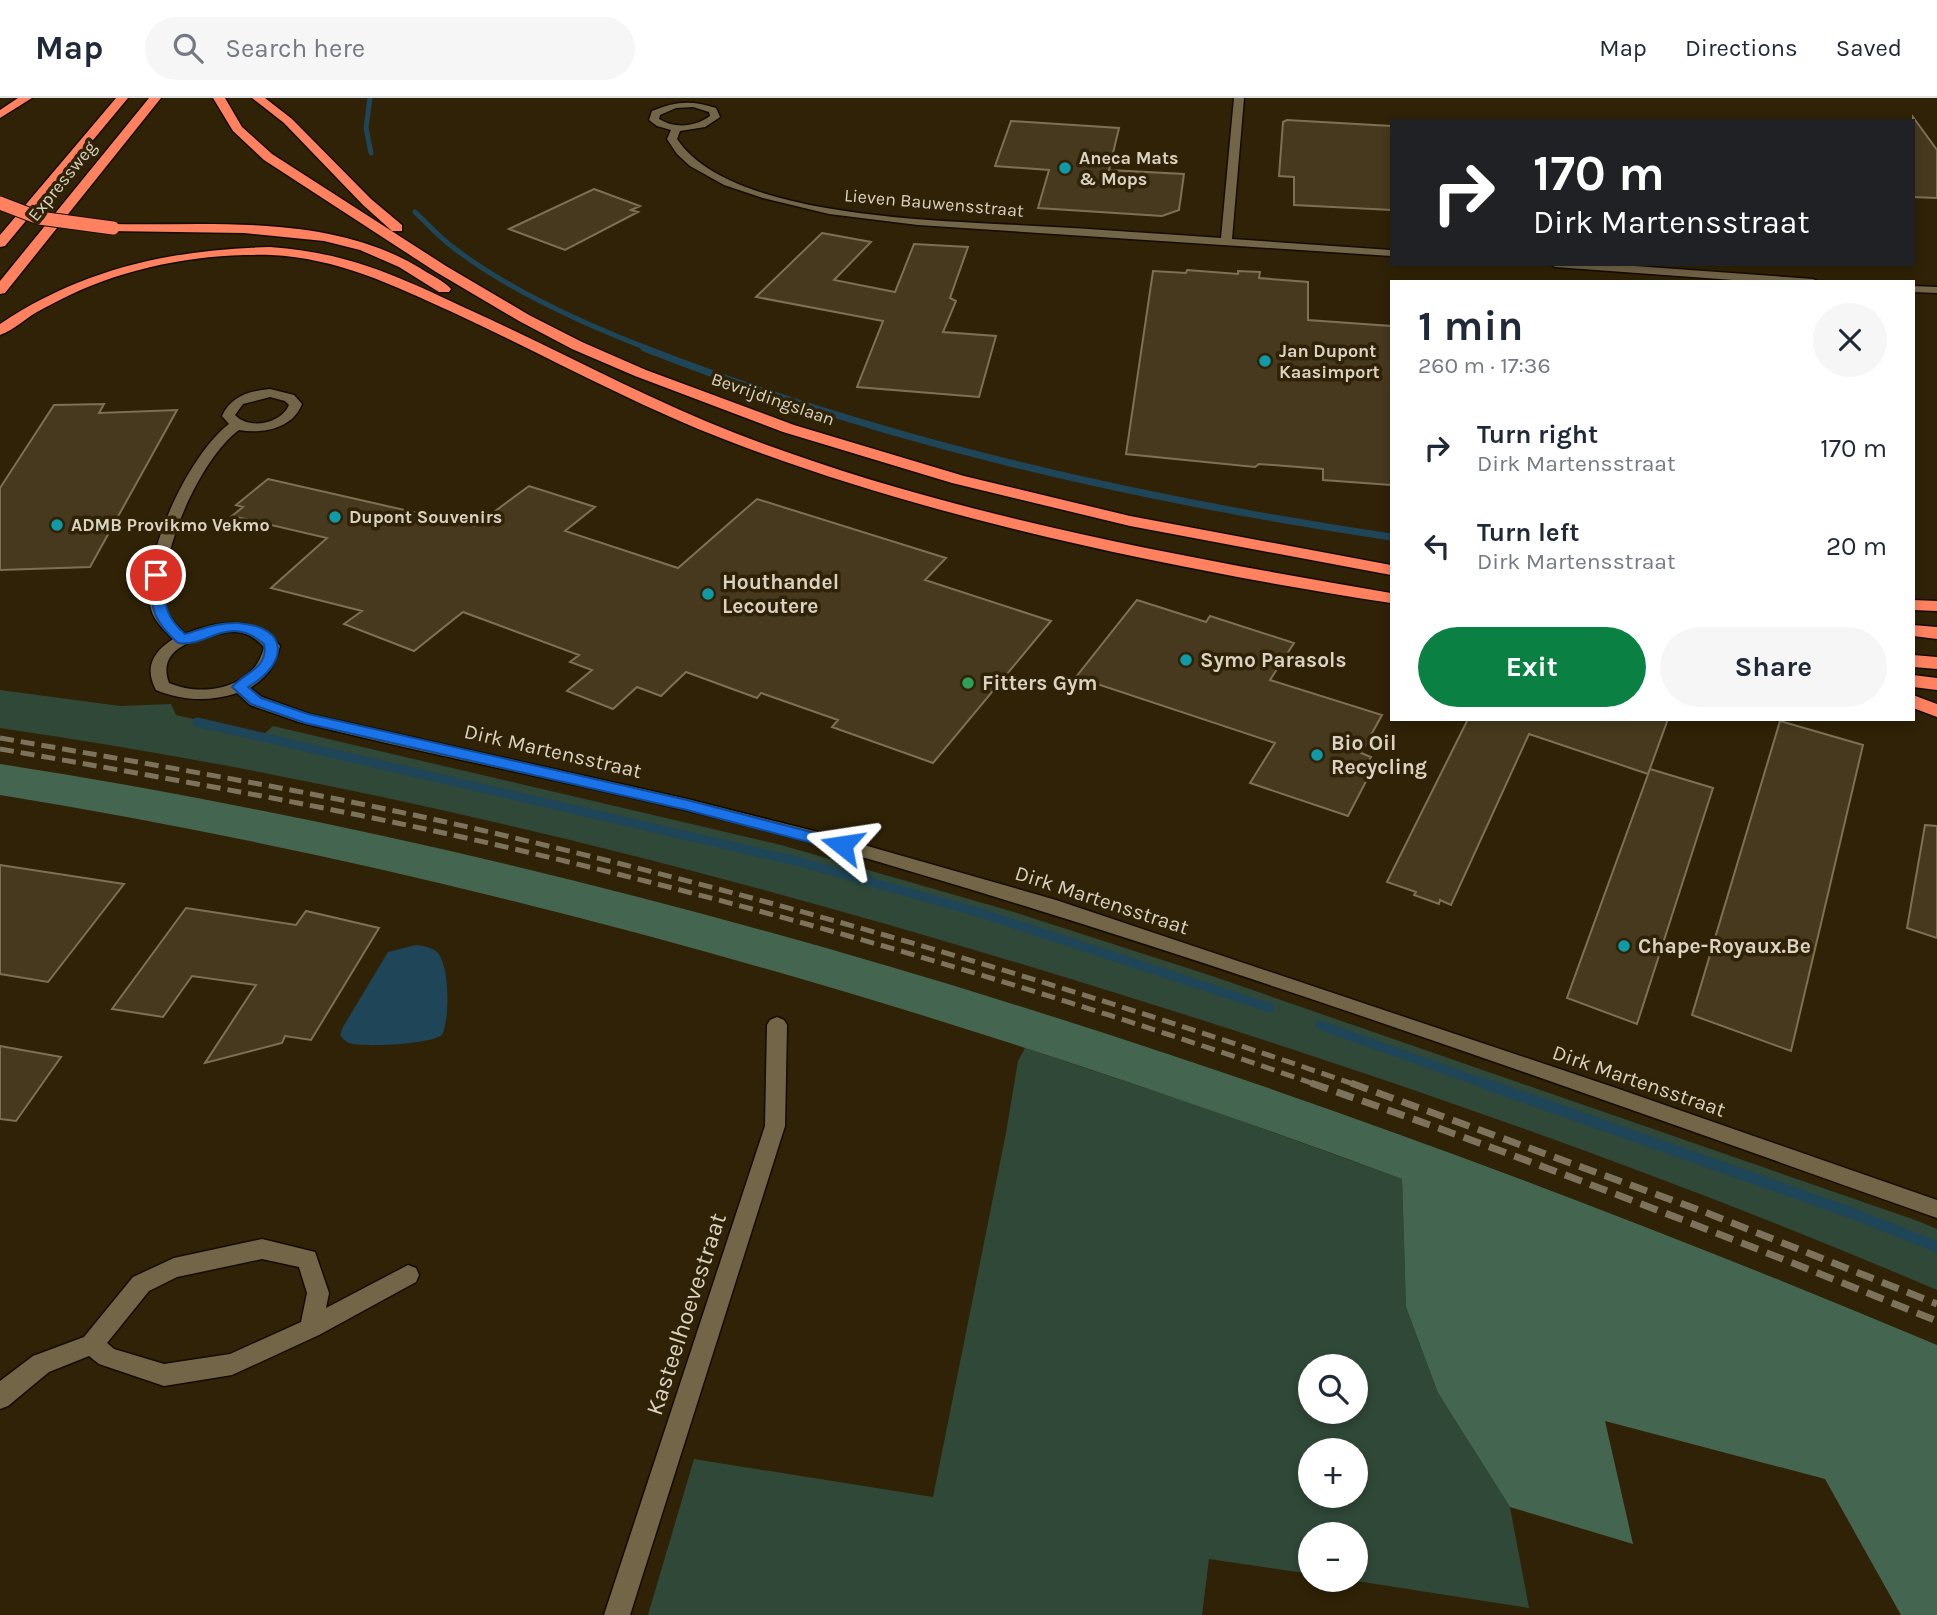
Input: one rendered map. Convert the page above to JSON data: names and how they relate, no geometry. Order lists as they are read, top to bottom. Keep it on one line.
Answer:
{"streets":{"highway":["Expressweg","Bevrijdingslaan"],"street":["Lieven Bauwensstraat","Dirk Martensstraat","Kasteelhoevestraat"]},"places":["Aneca Mats & Mops","Jan Dupont Kaasimport","Dupont Souvenirs","ADMB Provikmo Vekmo","Houthandel Lecoutere","Symo Parasols","Fitters Gym","Bio Oil Recycling","Chape-Royaux.Be"],"page":{"header":"Map","search":"Search here","nav":["Map","Directions","Saved"],"turn":["170 m","Dirk Martensstraat"],"heading":["1 min","260 m · 17:36"],"list":[{"name":"Turn right","note":"Dirk Martensstraat","value":"170 m"},{"name":"Turn left","note":"Dirk Martensstraat","value":"20 m"}],"buttons":["Exit","Share"],"map_buttons":["+","−"]}}
